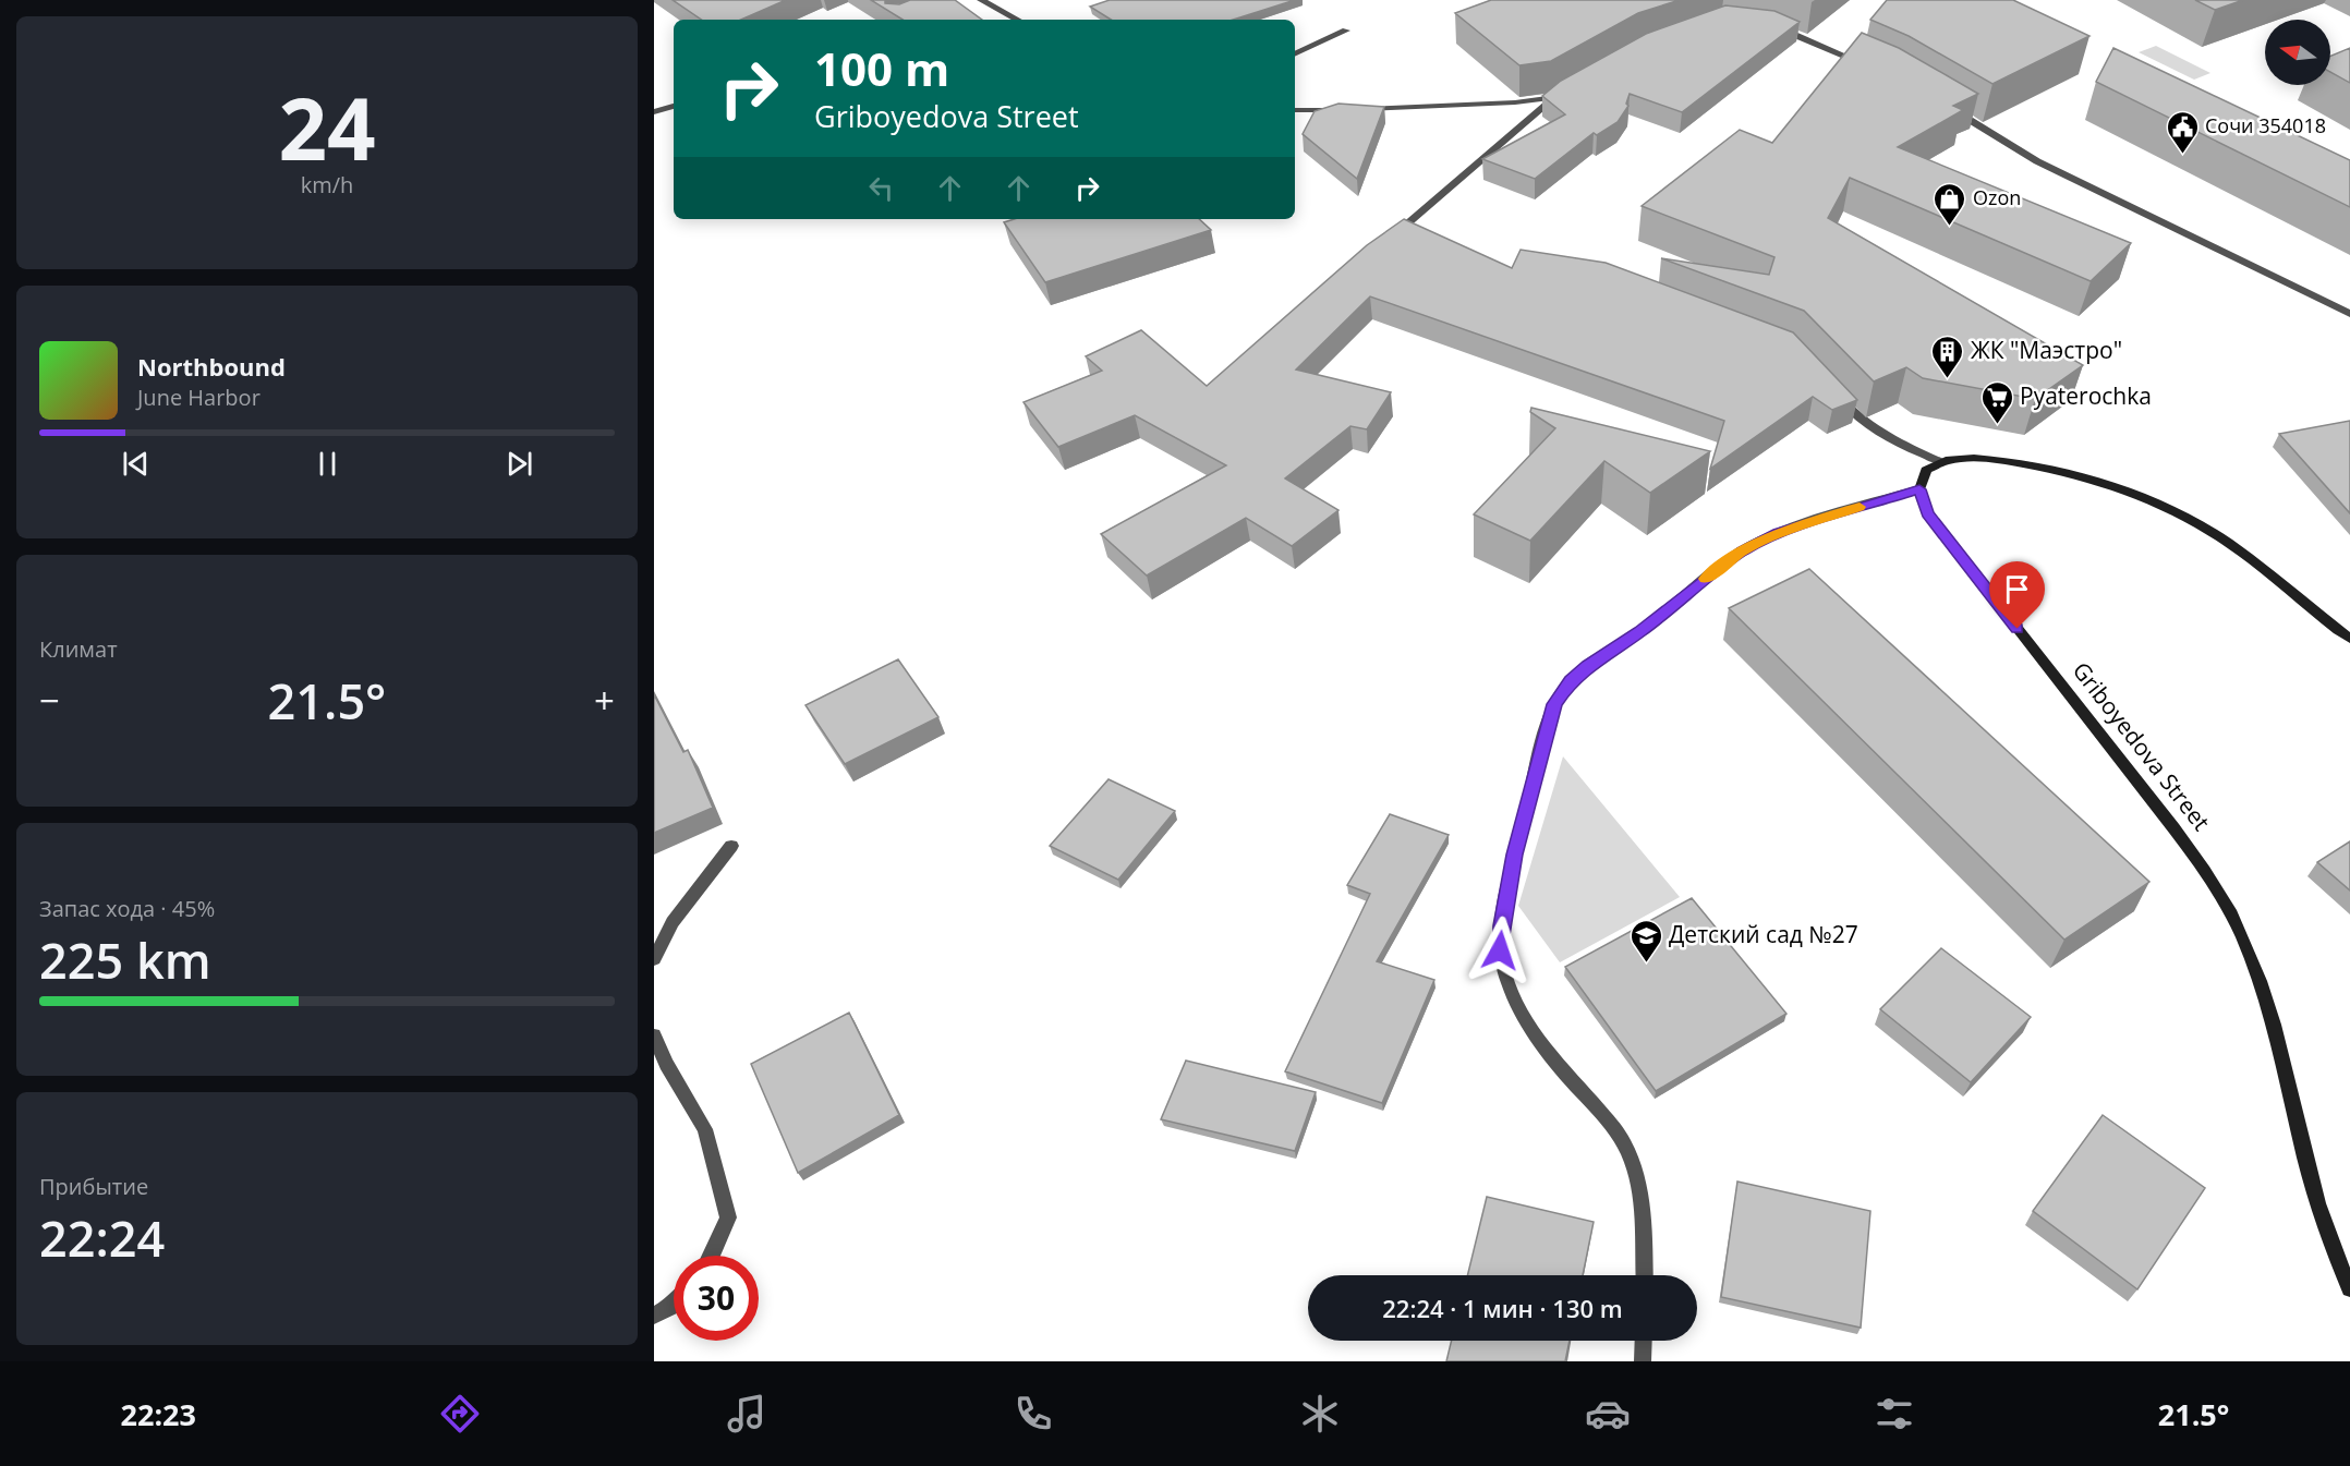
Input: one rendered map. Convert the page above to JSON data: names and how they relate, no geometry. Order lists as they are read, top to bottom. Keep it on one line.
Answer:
{"streets":{"street":["Griboyedova Street"]},"places":{"public building":["Сочи 354018"],"shop":["Ozon"],"building":["ЖК \"Маэстро\""],"supermarket":["Pyaterochka"],"school or university":["Детский сад №27"]},"north":"left","page":{"tile":[["24","km/h"],"Климат",["Запас хода · 45%","225 km"],["Прибытие","22:24"]],"turn":["100 m","Griboyedova Street"],"song":["Northbound","June Harbor"],"heat":["−","21.5°","+"],"limit":"30","trip":"22:24 · 1 мин · 130 m","tabs":["22:23","21.5°"]}}
